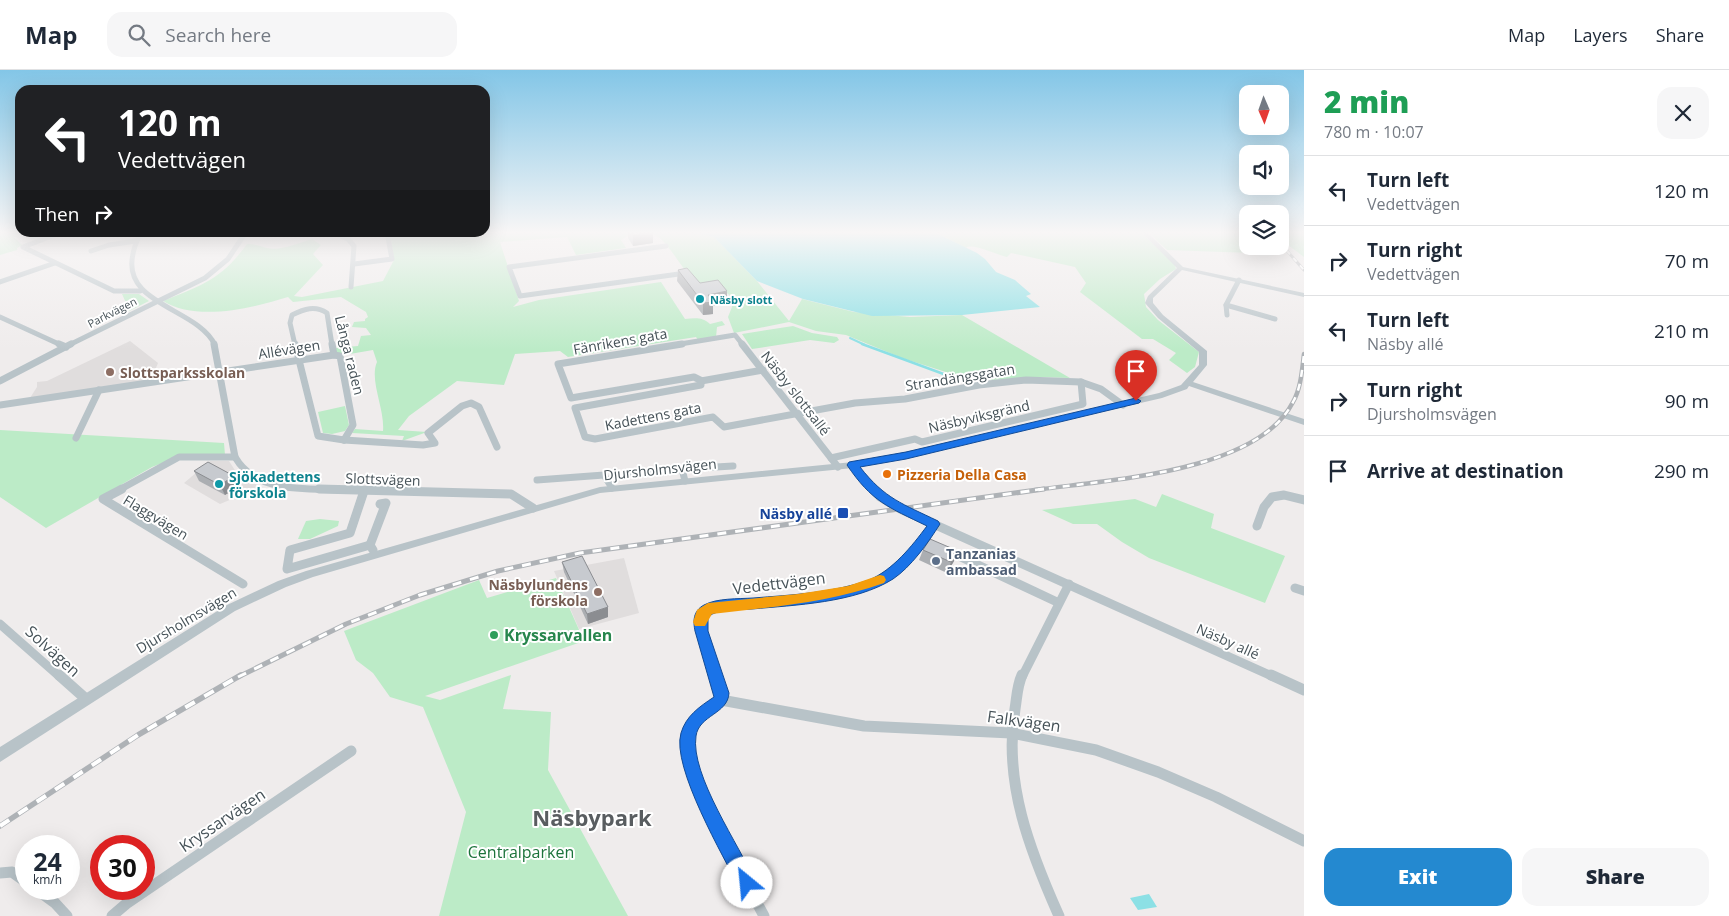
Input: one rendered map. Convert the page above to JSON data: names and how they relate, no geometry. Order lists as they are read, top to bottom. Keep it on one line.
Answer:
{"streets":{"street":["Parkvägen","Fänrikens gata","Allévägen","Långa raden","Strandängsgatan","Näsby slottsallé","Kadettens gata","Näsbyviksgränd","Djursholmsvägen","Slottsvägen","Flaggvägen","Vedettvägen","Näsby allé","Solvägen","Falkvägen","Kryssarvägen"]},"crossings":[["Parkvägen","Slottsvägen"],["Fänrikens gata","Näsby slottsallé"],["Allévägen","Långa raden"],["Allévägen","Slottsvägen"],["Strandängsgatan","Näsby slottsallé"],["Strandängsgatan","Kadettens gata"],["Strandängsgatan","Näsbyviksgränd"],["Strandängsgatan","Djursholmsvägen"],["Näsby slottsallé","Kadettens gata"],["Näsby slottsallé","Näsbyviksgränd"],["Näsby slottsallé","Djursholmsvägen"],["Djursholmsvägen","Slottsvägen"],["Djursholmsvägen","Näsby allé"],["Djursholmsvägen","Solvägen"],["Slottsvägen","Flaggvägen"],["Vedettvägen","Näsby allé"],["Vedettvägen","Falkvägen"]],"districts":["Näsbypark"],"parks":["Centralparken"],"places":{"other":["Näsby slott","Slottsparksskolan","Pizzeria Della Casa","Sjökadettens förskola","Tanzanias ambassad","Näsbylundens förskola","Kryssarvallen"],"transit":["Näsby allé"]},"north":"bottom","page":{"header":"Map","search":"Search here","nav":["Map","Layers","Share"],"heading":["2 min","780 m · 10:07"],"turn":["120 m","Vedettvägen"],"list":[{"name":"Turn left","note":"Vedettvägen","value":"120 m"},{"name":"Turn right","note":"Vedettvägen","value":"70 m"},{"name":"Turn left","note":"Näsby allé","value":"210 m"},{"name":"Turn right","note":"Djursholmsvägen","value":"90 m"},{"name":"Arrive at destination","value":"290 m"}],"then":"Then","speed":"24 km/h","limit":"30","buttons":["Exit","Share"]}}
